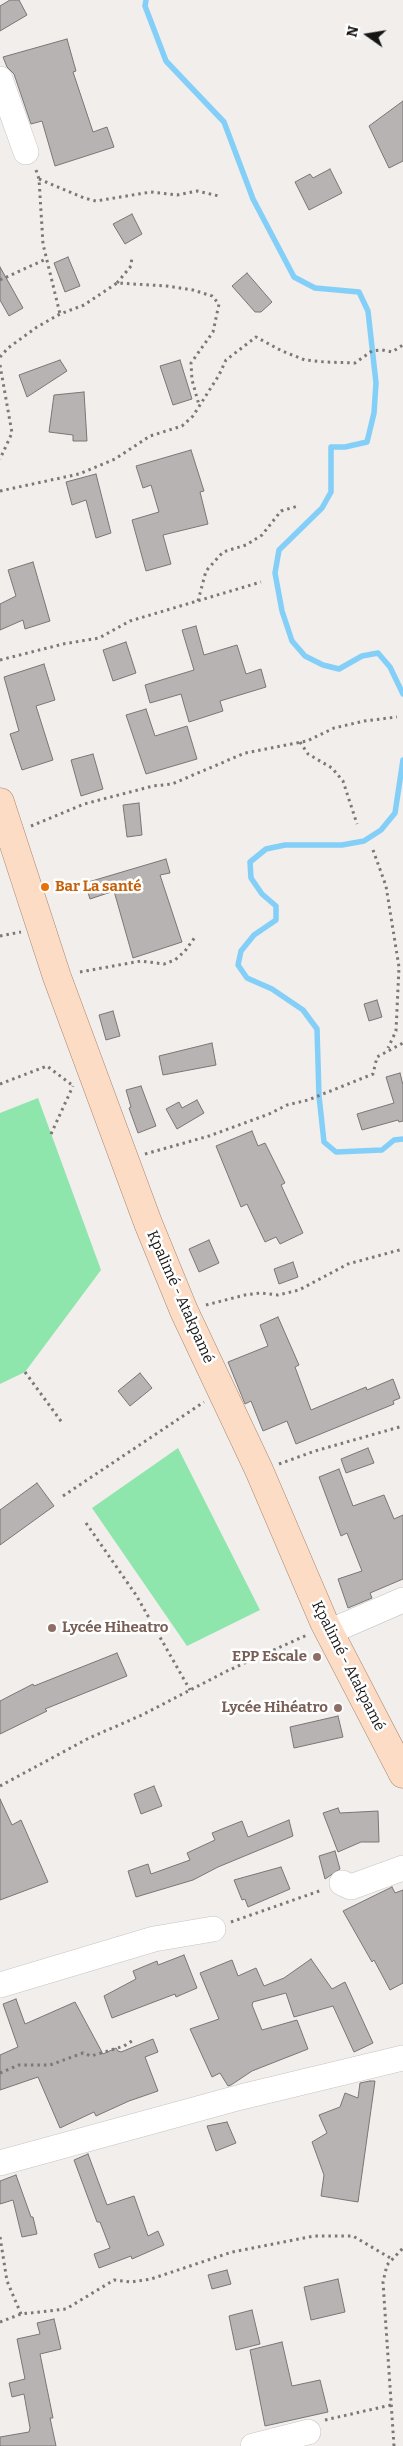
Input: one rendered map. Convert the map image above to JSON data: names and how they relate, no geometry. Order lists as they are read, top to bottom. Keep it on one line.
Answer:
{"streets":{"main road":["Kpalimé - Atakpamé"]},"places":["Bar La santé","Lycée Hiheatro","EPP Escale","Lycée Hihéatro"],"north":"left"}
